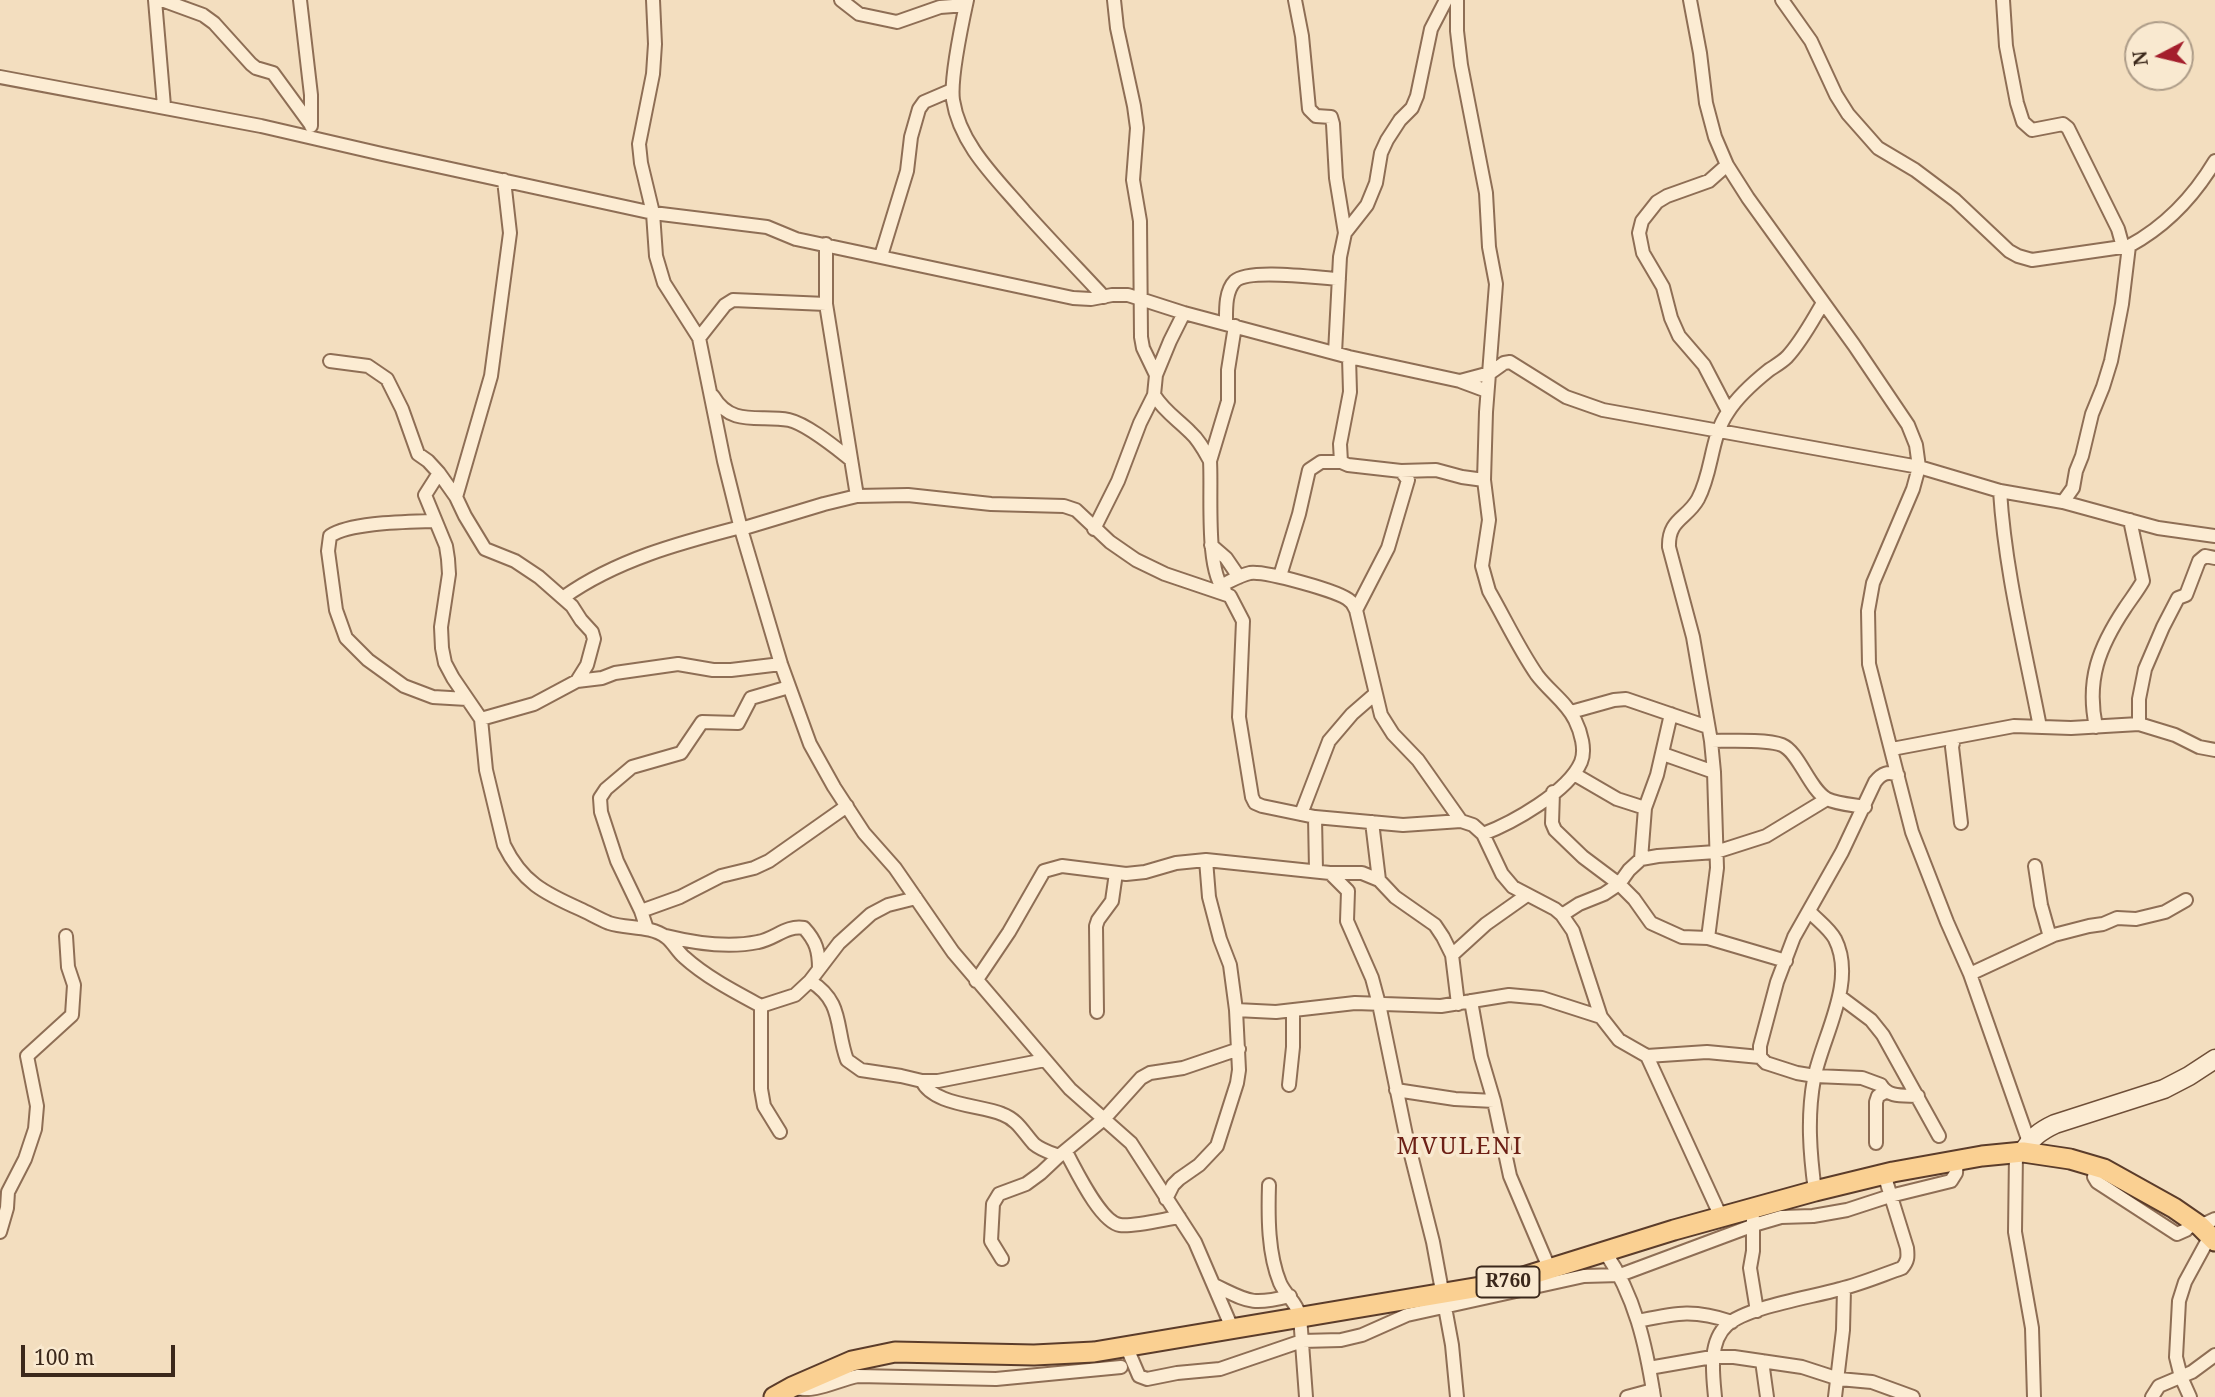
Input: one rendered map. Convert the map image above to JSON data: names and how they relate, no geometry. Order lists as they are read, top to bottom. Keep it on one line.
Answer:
{"streets":{"main road":["R760"]},"districts":["MVULENI"],"scale_bar":"100 m","north":"left"}
